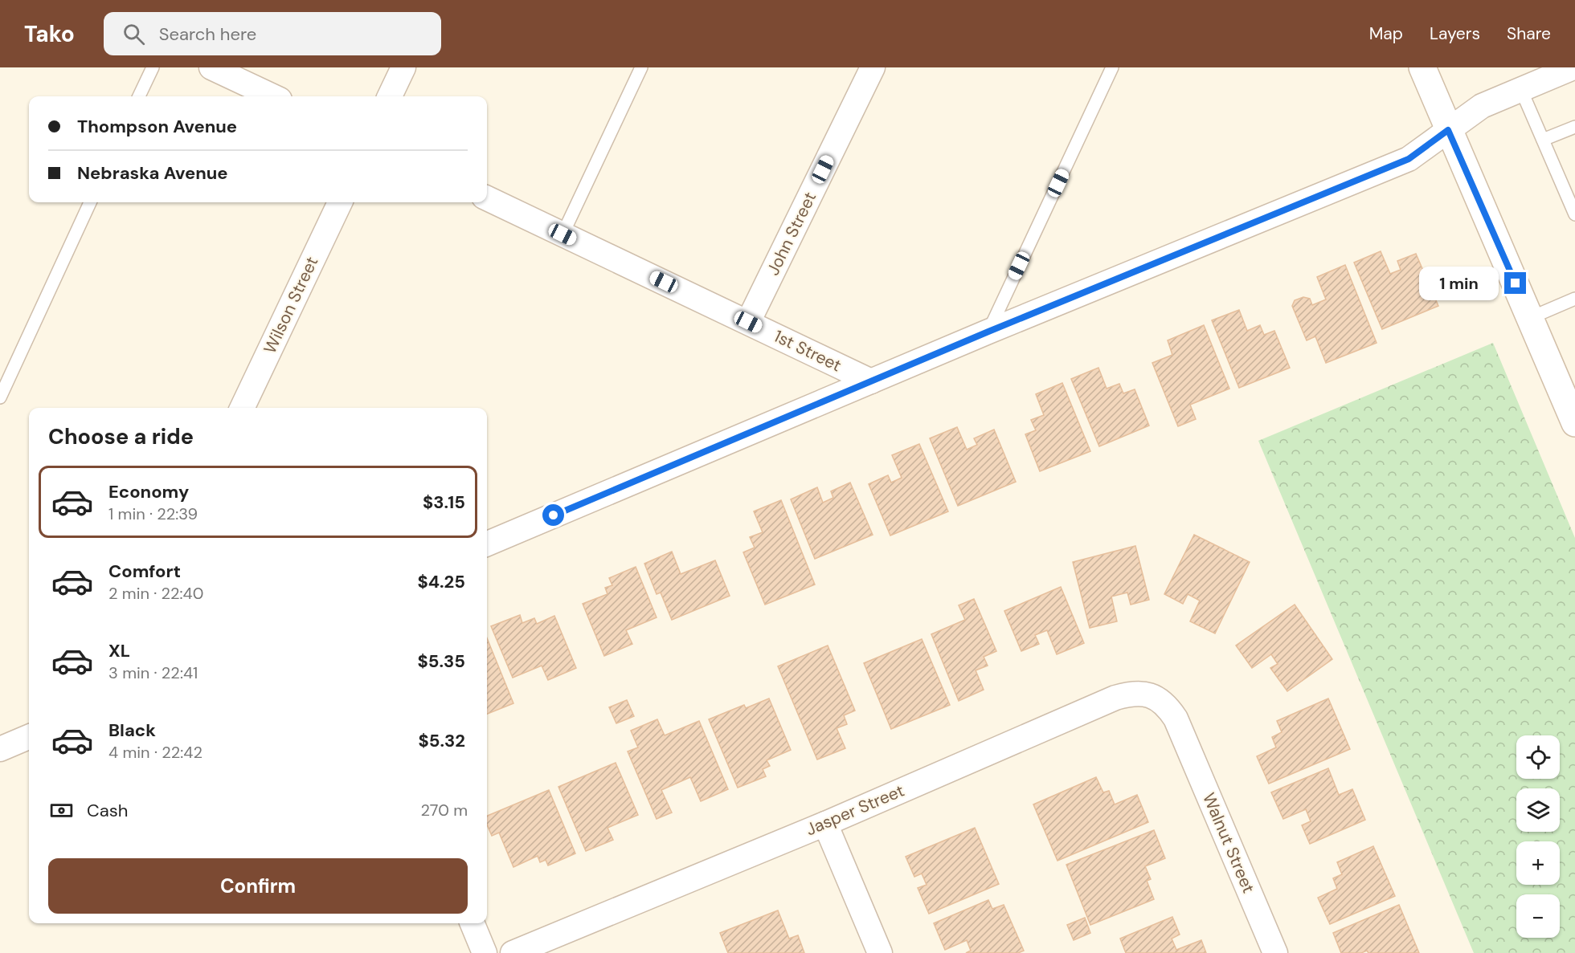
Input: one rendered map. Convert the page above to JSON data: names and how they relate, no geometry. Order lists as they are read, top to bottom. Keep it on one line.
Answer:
{"streets":{"street":["John Street","Wilson Street","1st Street","Jasper Street","Walnut Street"]},"crossings":[["John Street","1st Street"],["Jasper Street","Walnut Street"]],"page":{"header":"Tako","search":"Search here","nav":["Map","Layers","Share"],"banner":["Thompson Avenue","Nebraska Avenue"],"bubble":"1 min","heading":"Choose a ride","list":[{"name":"Economy","note":"1 min · 22:39","value":"$3.15"},{"name":"Comfort","note":"2 min · 22:40","value":"$4.25"},{"name":"XL","note":"3 min · 22:41","value":"$5.35"},{"name":"Black","note":"4 min · 22:42","value":"$5.32"}],"map_buttons":["+","−"],"pay":["Cash","270 m"],"buttons":"Confirm"}}
